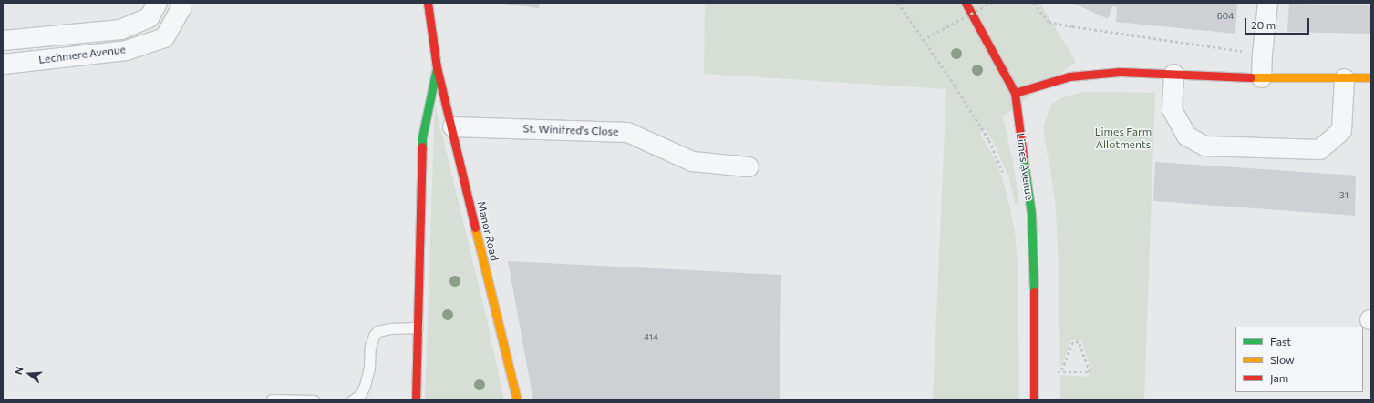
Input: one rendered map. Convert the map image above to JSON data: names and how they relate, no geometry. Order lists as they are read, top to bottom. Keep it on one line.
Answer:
{"streets":{"street":["Lechmere Avenue","St. Winifred's Close","Limes Avenue","Manor Road"]},"crossings":[["St. Winifred's Close","Manor Road"]],"parks":["Limes Farm Allotments"],"house_numbers":["604","31","414"],"legend":["Fast","Slow","Jam"],"scale_bar":"20 m","north":"left"}
